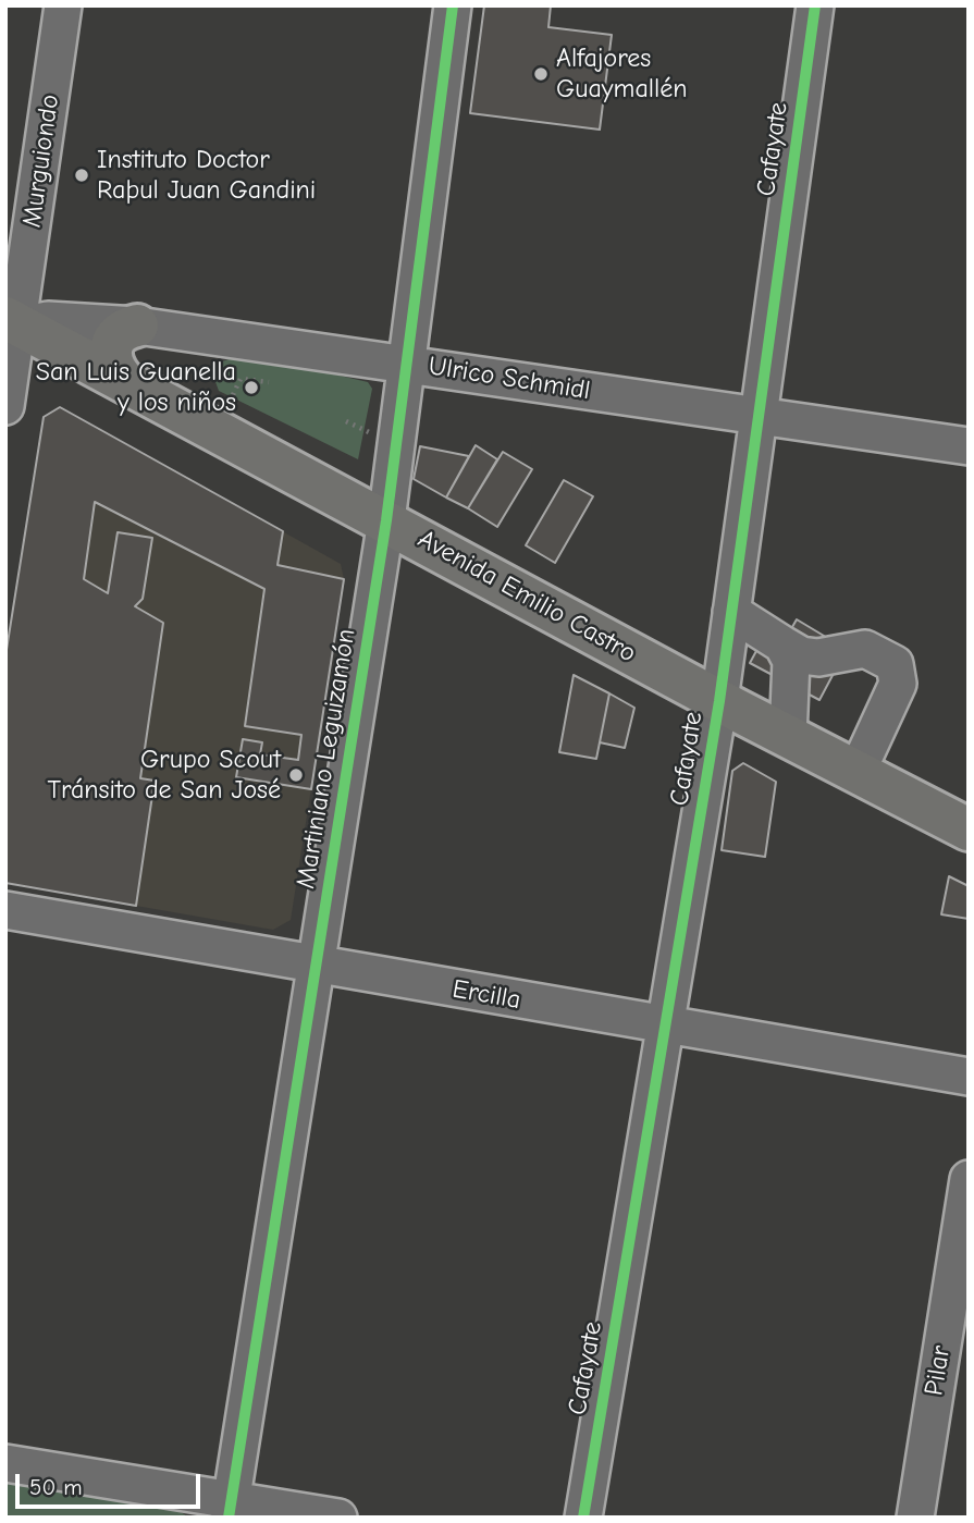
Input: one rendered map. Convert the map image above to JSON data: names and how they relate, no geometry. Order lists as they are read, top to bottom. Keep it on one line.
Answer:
{"streets":{"main road":["Avenida Emilio Castro"],"street":["Cafayate","Murguiondo","Ulrico Schmidl","Martiniano Leguizamón","Ercilla","Pilar"]},"crossings":[["Cafayate","Ulrico Schmidl"],["Cafayate","Avenida Emilio Castro"],["Cafayate","Ercilla"],["Murguiondo","Ulrico Schmidl"],["Murguiondo","Avenida Emilio Castro"],["Ulrico Schmidl","Avenida Emilio Castro"],["Ulrico Schmidl","Martiniano Leguizamón"],["Avenida Emilio Castro","Martiniano Leguizamón"],["Martiniano Leguizamón","Ercilla"]],"places":["Alfajores Guaymallén","Instituto Doctor Raþul Juan Gandini","San Luis Guanella y los niños","Grupo Scout Tránsito de San José"],"scale_bar":"50 m"}
